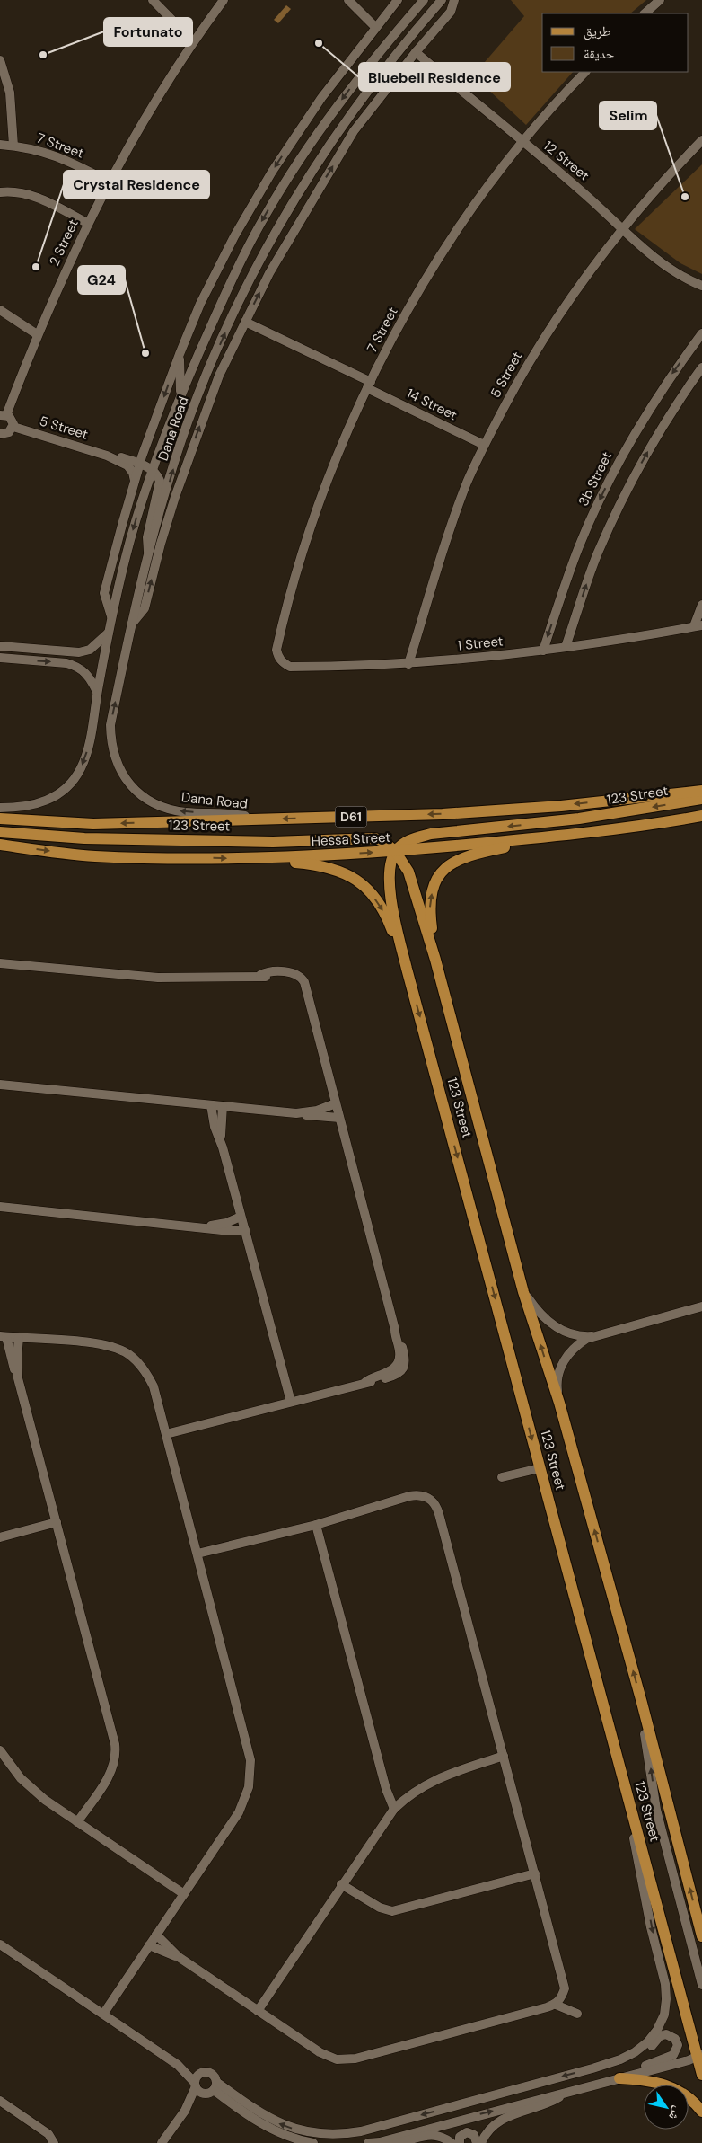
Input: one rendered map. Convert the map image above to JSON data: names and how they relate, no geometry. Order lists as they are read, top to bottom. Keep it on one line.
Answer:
{"streets":{"main road":["123 Street","D61","Hessa Street"],"street":["7 Street","12 Street","2 Street","5 Street","14 Street","Dana Road","3b Street","1 Street"]},"crossings":[["7 Street","12 Street"],["7 Street","2 Street"],["7 Street","14 Street"],["7 Street","1 Street"],["12 Street","5 Street"],["5 Street","14 Street"],["5 Street","Dana Road"],["5 Street","1 Street"],["Dana Road","Hessa Street"],["3b Street","1 Street"],["123 Street","Hessa Street"]],"places":["Bluebell Residence","Fortunato","Selim","Crystal Residence","G24"],"legend":["طريق","حديقة"],"north":"bottom right"}
